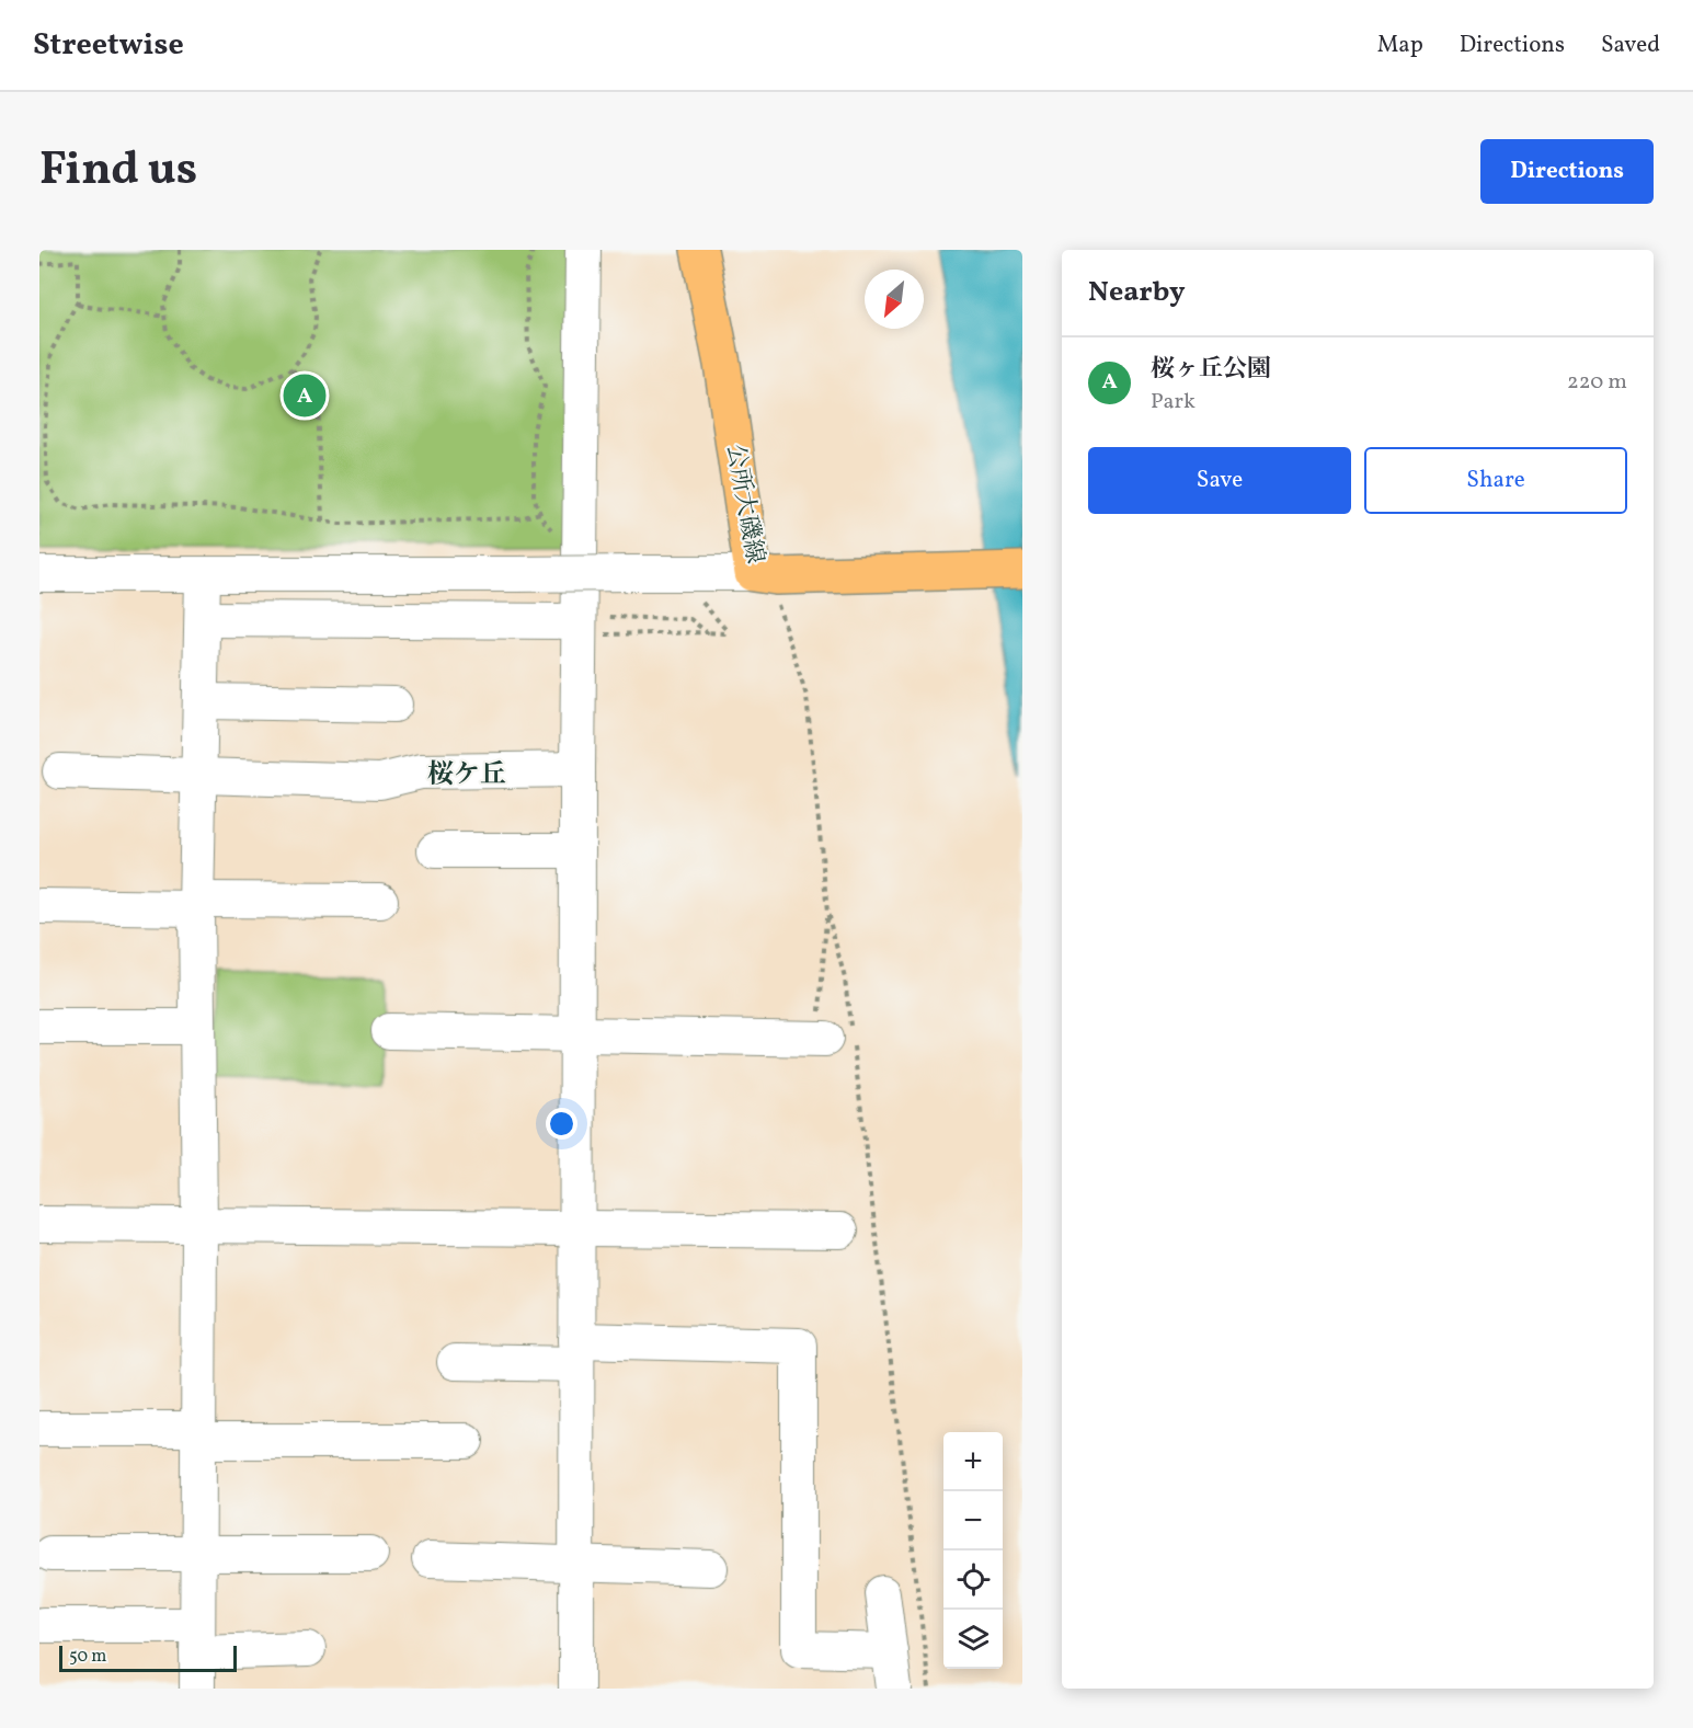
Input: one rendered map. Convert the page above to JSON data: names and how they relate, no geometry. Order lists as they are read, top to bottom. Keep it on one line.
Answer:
{"streets":{"main road":["公所大磯線"]},"districts":["桜ケ丘"],"scale_bar":"50 m","north":"bottom left","page":{"header":"Streetwise","nav":["Map","Directions","Saved"],"title":"Find us","buttons":["Directions",["Save","Share"]],"heading":"Nearby","list":[{"mark":"A","name":"桜ヶ丘公園","note":"Park","value":"220 m"}],"pins":"A","map_buttons":["+","−"],"scale":"50 m"}}
